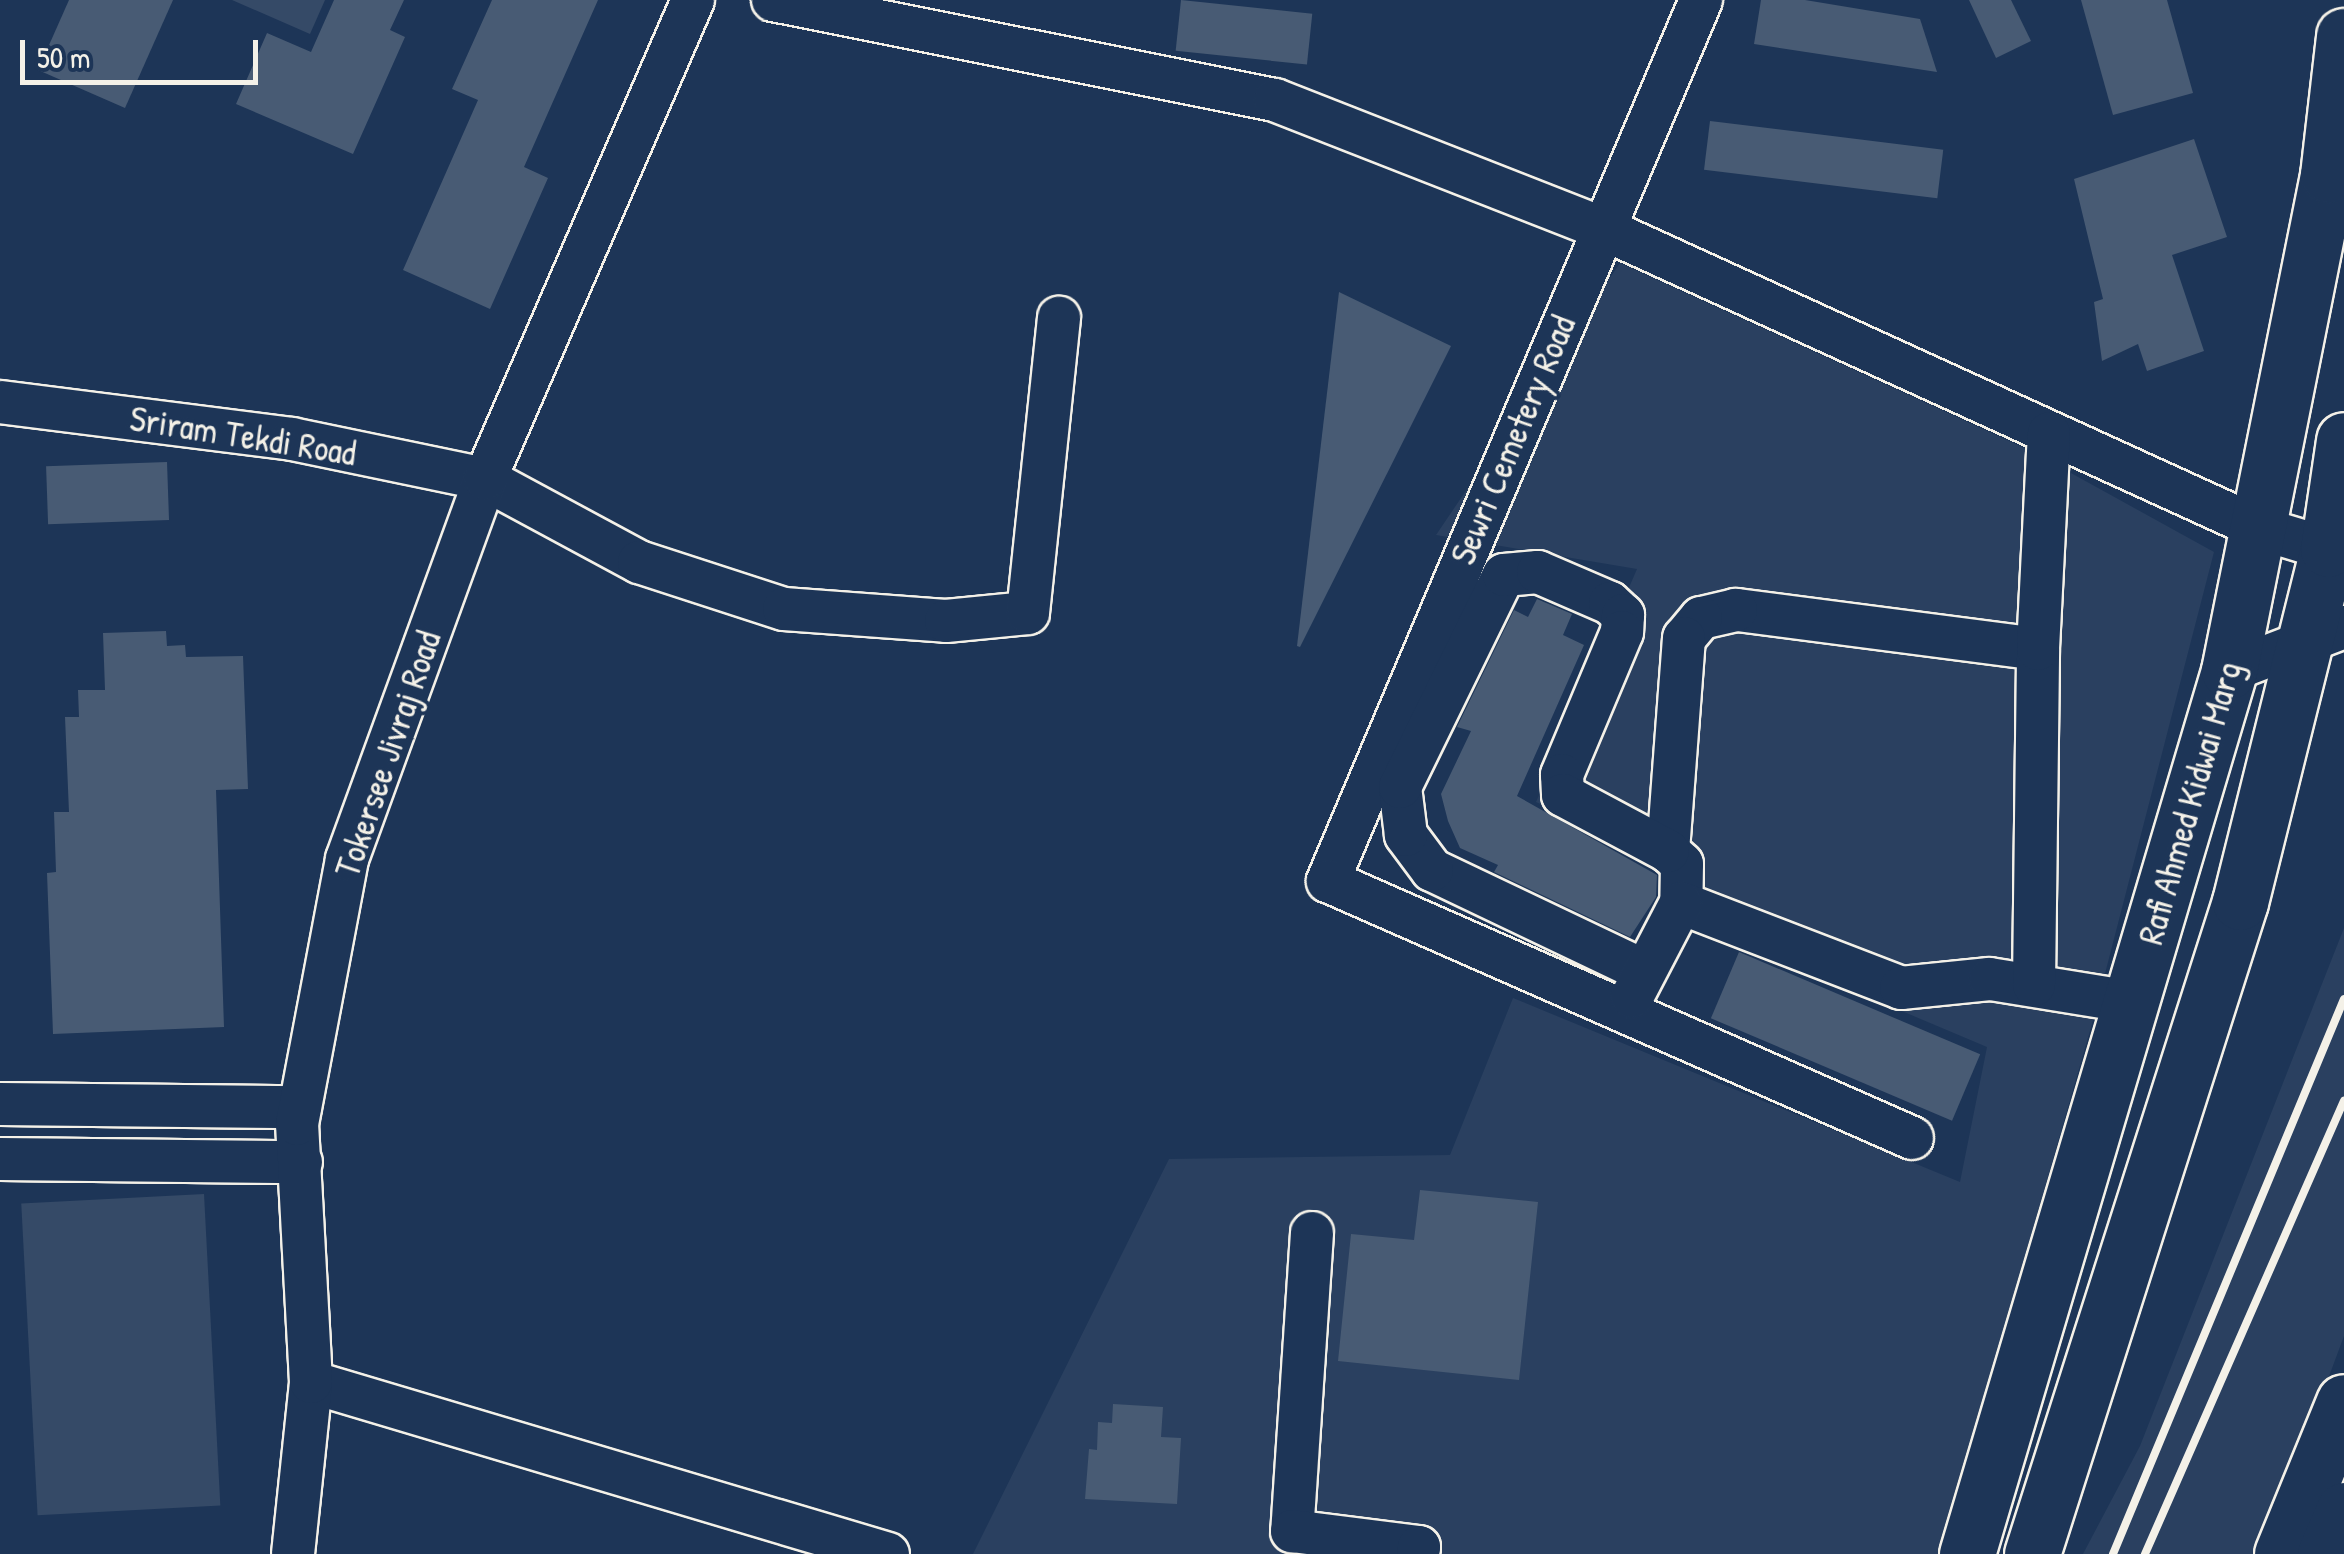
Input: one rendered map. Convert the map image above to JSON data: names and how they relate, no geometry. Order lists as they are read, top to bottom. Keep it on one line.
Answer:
{"streets":{"main road":["Rafi Ahmed Kidwai Marg"],"street":["Sriram Tekdi Road","Sewri Cemetery Road","Tokersee Jivraj Road"]},"crossings":[["Sriram Tekdi Road","Tokersee Jivraj Road"]],"scale_bar":"50 m"}
